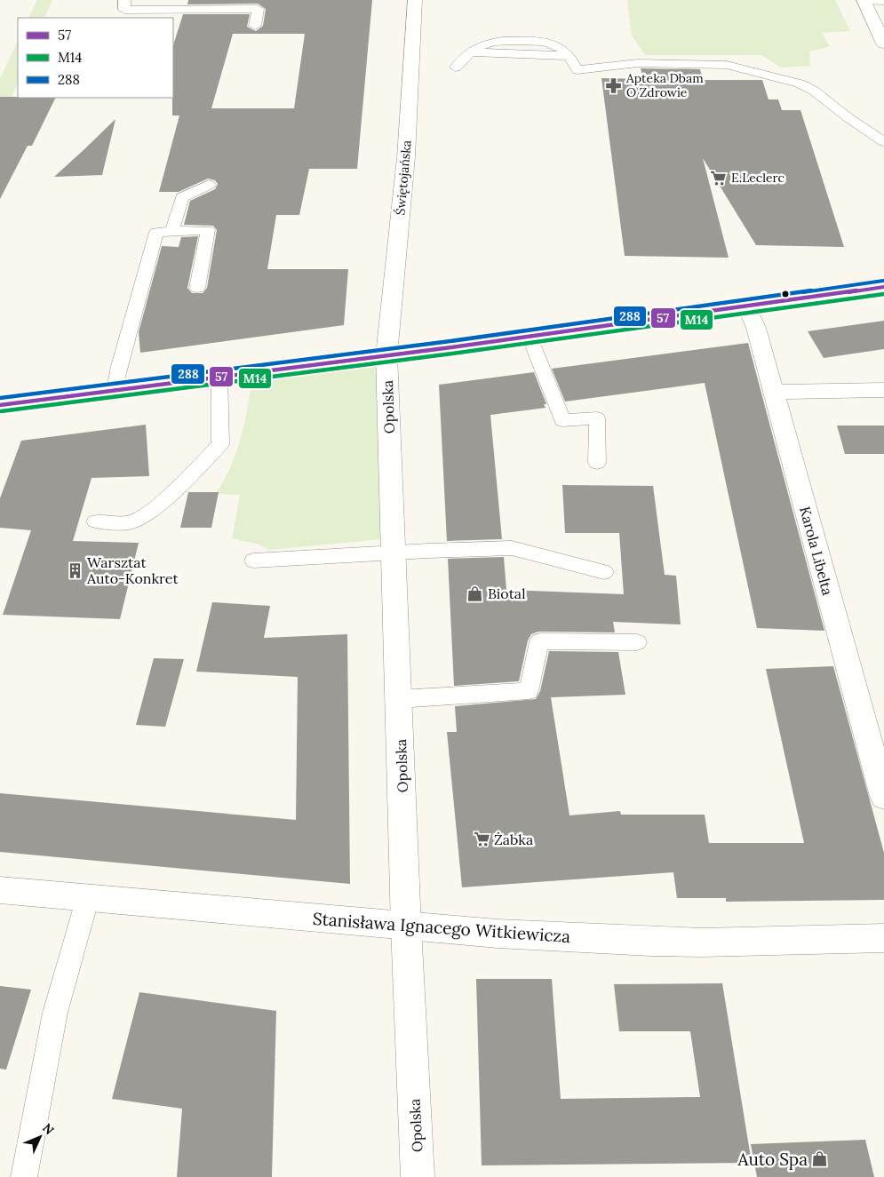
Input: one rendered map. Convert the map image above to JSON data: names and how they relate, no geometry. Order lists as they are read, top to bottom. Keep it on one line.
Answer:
{"streets":{"street":["Świętojańska","Opolska","Karola Libelta","Stanisława Ignacego Witkiewicza"]},"crossings":[["Świętojańska","Opolska"],["Opolska","Stanisława Ignacego Witkiewicza"]],"places":{"pharmacy":["Apteka Dbam O Zdrowie"],"supermarket":["E.Leclerc","Żabka"],"building":["Warsztat Auto-Konkret"],"shop":["Biotal","Auto Spa"]},"lines":["transit line 288","transit line 57","transit line M14"],"legend":["57","M14","288"],"north":"top right"}
